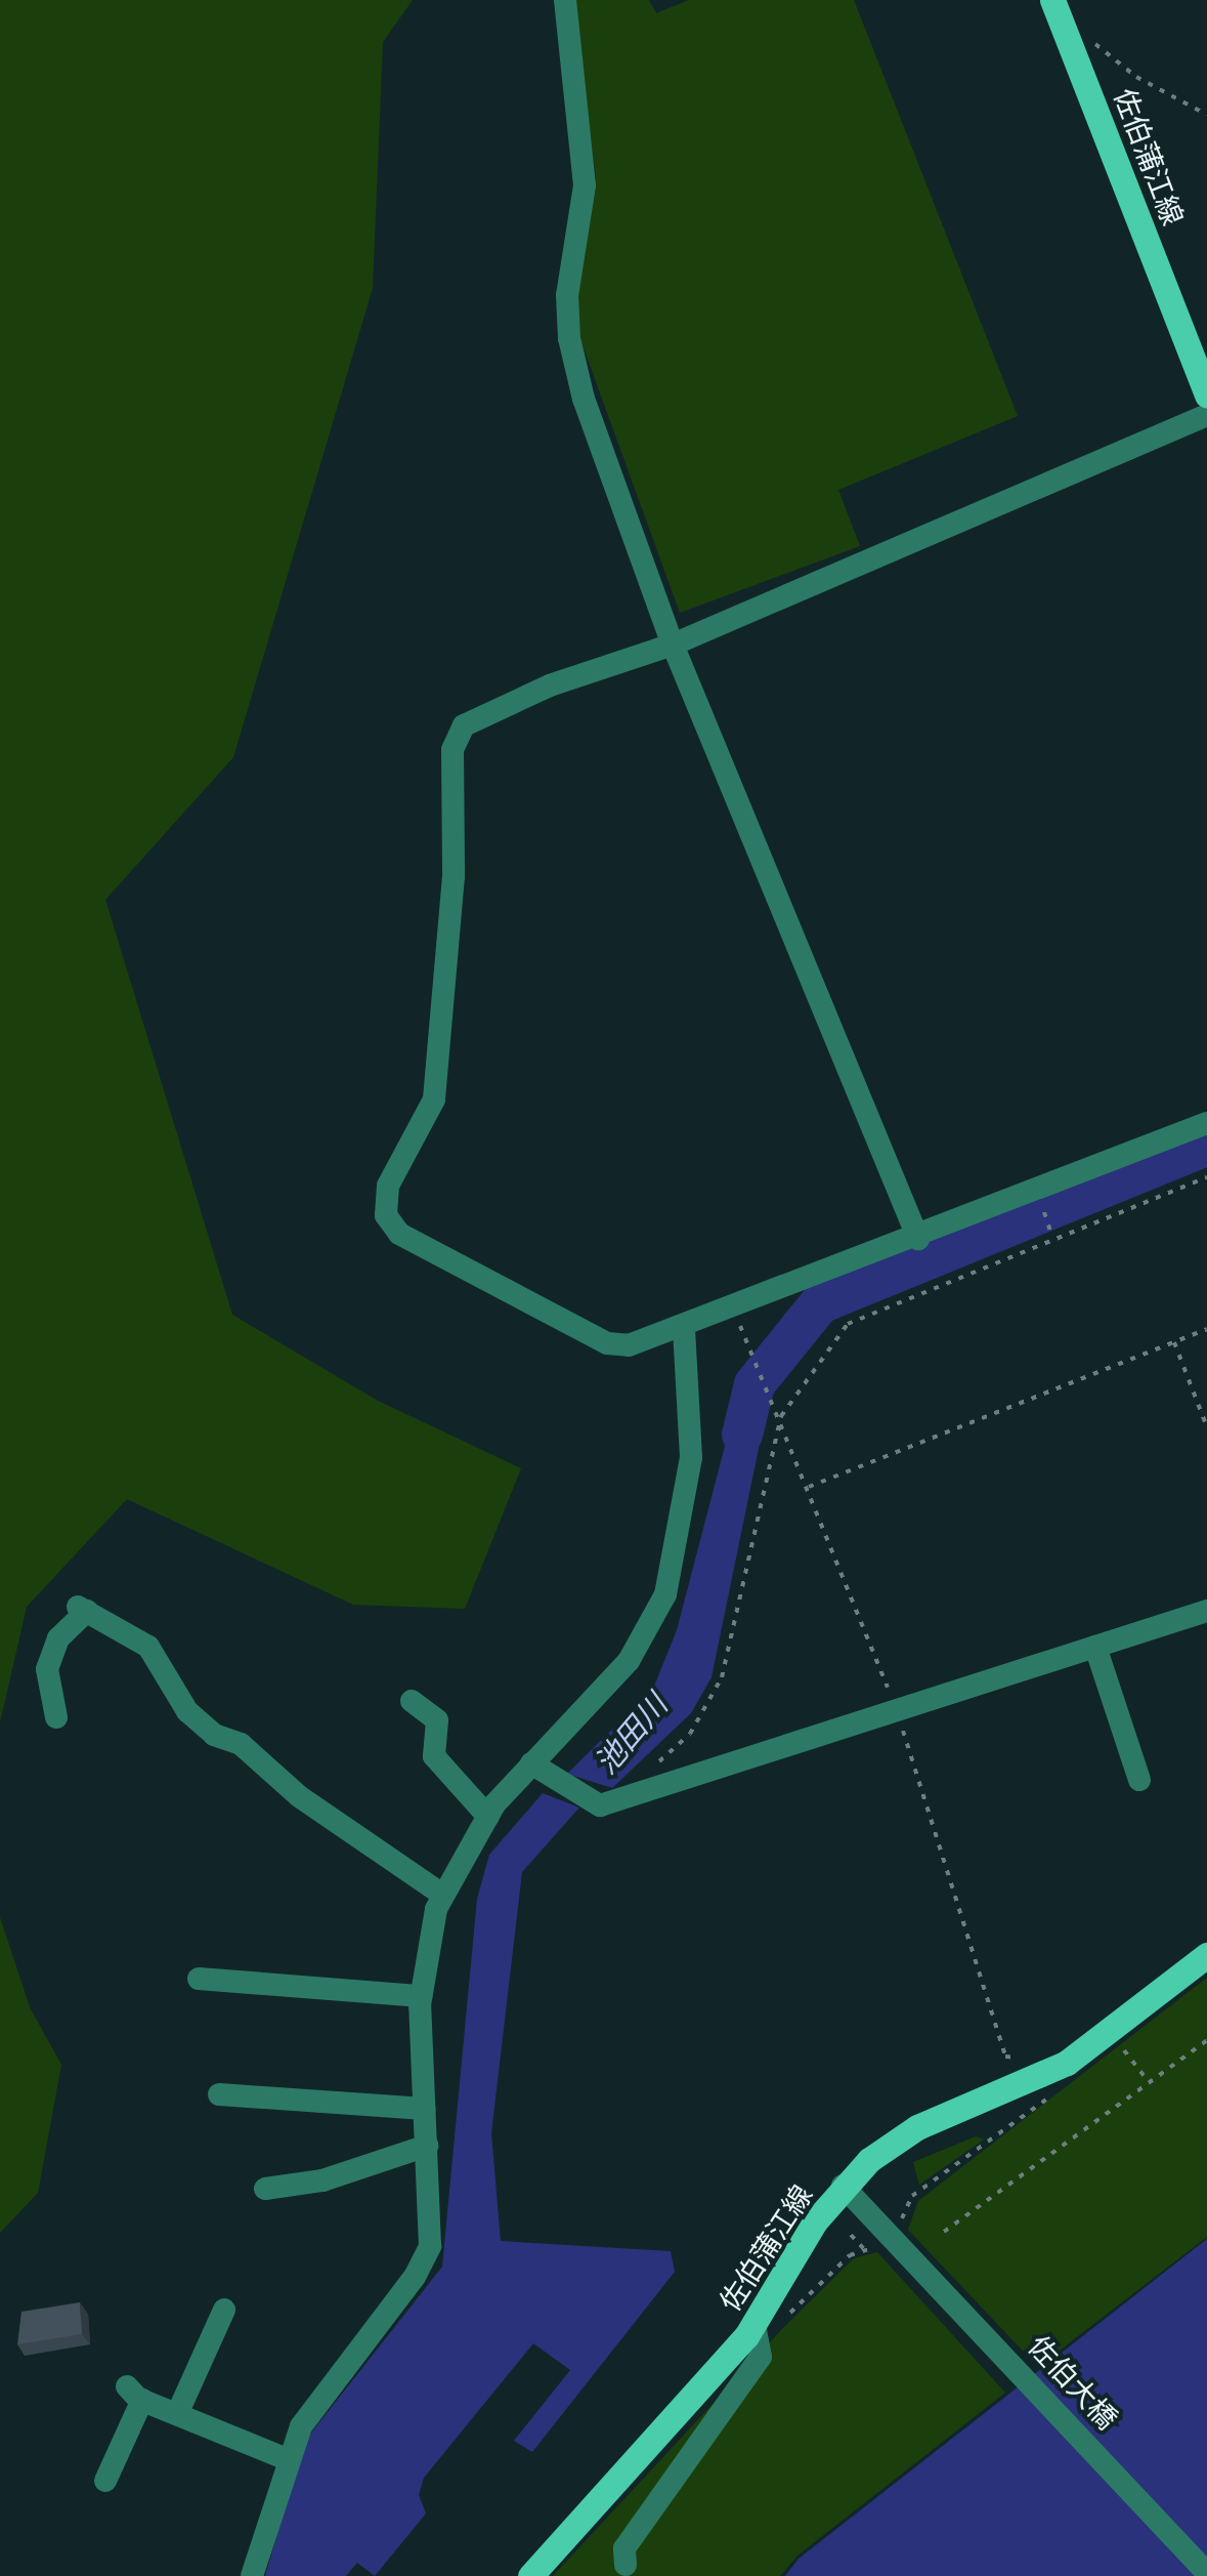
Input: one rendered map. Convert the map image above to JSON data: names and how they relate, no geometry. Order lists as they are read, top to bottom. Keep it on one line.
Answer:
{"streets":{"main road":["佐伯蒲江線"],"street":["佐伯大橋"]},"crossings":[["佐伯蒲江線","佐伯大橋"]],"water":["池田川"]}
